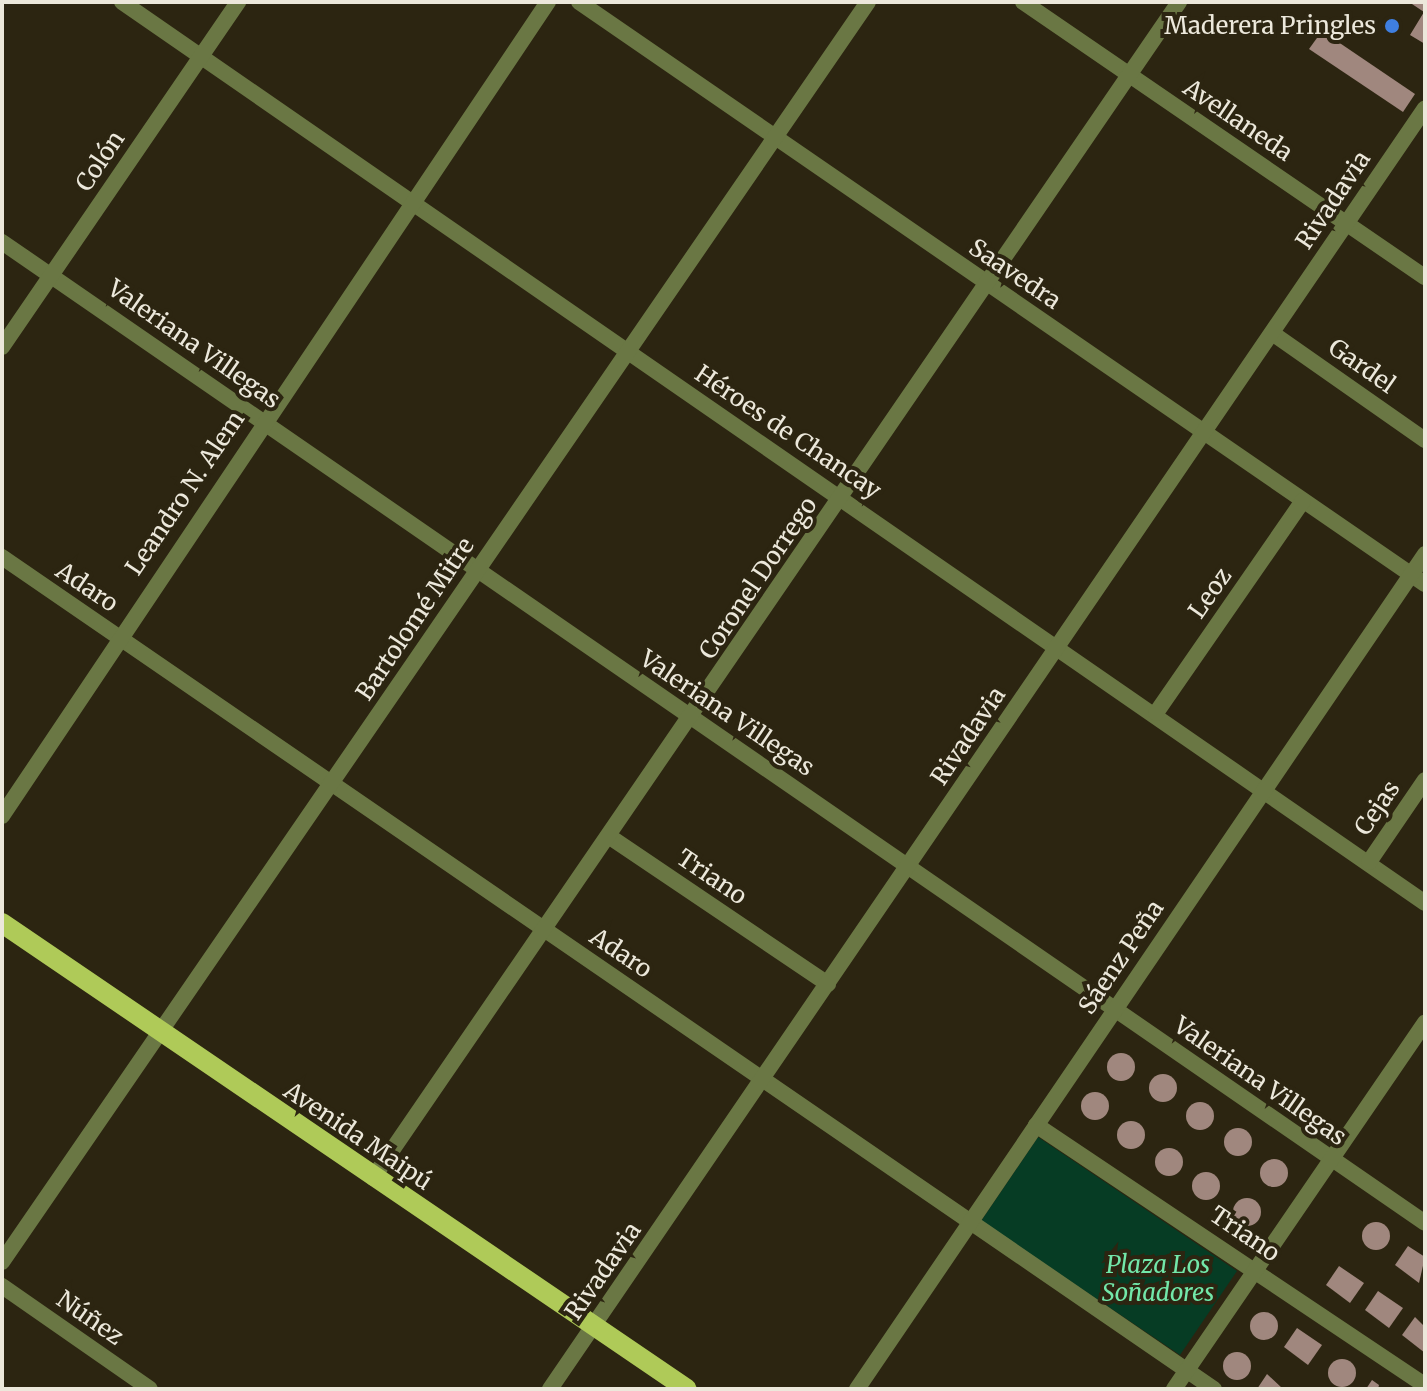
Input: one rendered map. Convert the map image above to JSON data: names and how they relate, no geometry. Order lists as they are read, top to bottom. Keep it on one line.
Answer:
{"streets":{"main road":["Avenida Maipú"],"street":["Avellaneda","Colón","Rivadavia","Saavedra","Valeriana Villegas","Gardel","Héroes de Chancay","Leandro N. Alem","Coronel Dorrego","Adaro","Leoz","Bartolomé Mitre","Cejas","Triano","Sáenz Peña","Núñez"]},"crossings":[["Avellaneda","Rivadavia"],["Avellaneda","Coronel Dorrego"],["Colón","Valeriana Villegas"],["Colón","Héroes de Chancay"],["Rivadavia","Saavedra"],["Rivadavia","Valeriana Villegas"],["Rivadavia","Gardel"],["Rivadavia","Héroes de Chancay"],["Rivadavia","Adaro"],["Rivadavia","Triano"],["Rivadavia","Avenida Maipú"],["Saavedra","Coronel Dorrego"],["Saavedra","Leoz"],["Saavedra","Bartolomé Mitre"],["Saavedra","Sáenz Peña"],["Valeriana Villegas","Leandro N. Alem"],["Valeriana Villegas","Coronel Dorrego"],["Valeriana Villegas","Bartolomé Mitre"],["Valeriana Villegas","Sáenz Peña"],["Héroes de Chancay","Leandro N. Alem"],["Héroes de Chancay","Coronel Dorrego"],["Héroes de Chancay","Leoz"],["Héroes de Chancay","Bartolomé Mitre"],["Héroes de Chancay","Cejas"],["Héroes de Chancay","Sáenz Peña"],["Leandro N. Alem","Adaro"],["Coronel Dorrego","Adaro"],["Coronel Dorrego","Triano"],["Coronel Dorrego","Avenida Maipú"],["Adaro","Bartolomé Mitre"],["Adaro","Sáenz Peña"],["Bartolomé Mitre","Avenida Maipú"],["Triano","Sáenz Peña"]],"parks":["Plaza Los Soñadores"],"places":["Maderera Pringles"]}
